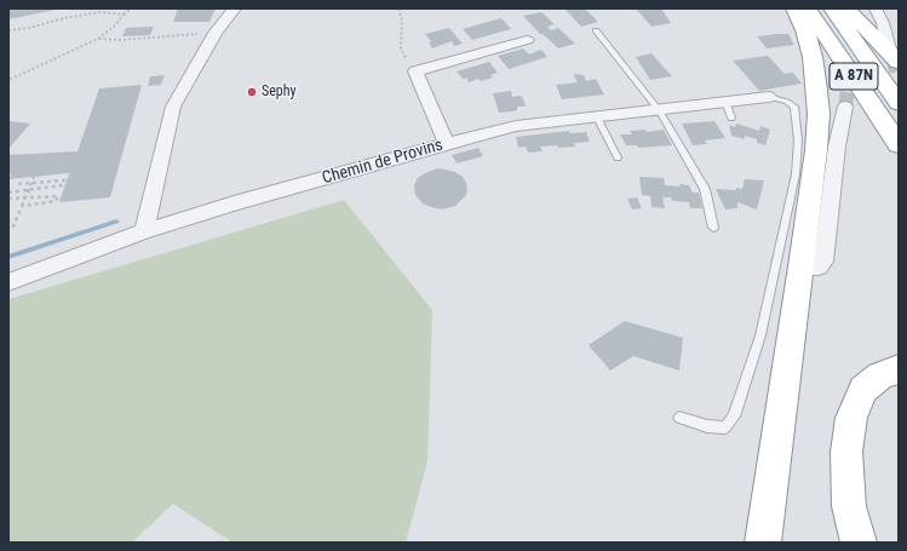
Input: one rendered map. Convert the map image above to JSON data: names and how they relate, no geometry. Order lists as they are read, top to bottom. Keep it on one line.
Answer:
{"streets":{"highway":["A 87N"],"street":["Chemin de Provins"]},"places":["Sephy"]}
